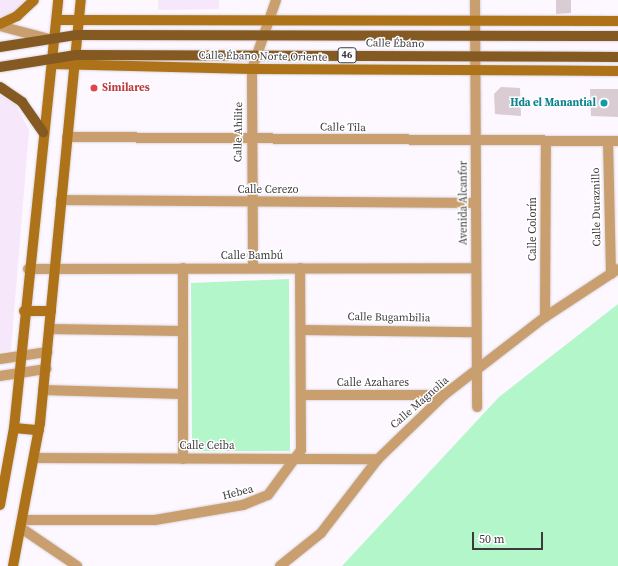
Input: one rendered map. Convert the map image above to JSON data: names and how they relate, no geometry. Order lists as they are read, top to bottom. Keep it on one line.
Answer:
{"streets":{"main road":["Calle Ébano","46"],"street":["Calle Ébano Norte Oriente","Calle Tila","Calle Ahilite","Calle Cerezo","Avenida Alcanfor","Calle Duraznillo","Calle Colorín","Calle Bambú","Calle Bugambilia","Calle Azahares","Calle Magnolia","Calle Ceiba","Hebea"]},"crossings":[["Calle Ébano","46"],["Calle Ébano","Calle Ébano Norte Oriente"],["Calle Ébano","Calle Ahilite"],["Calle Ébano","Avenida Alcanfor"],["46","Calle Ébano Norte Oriente"],["Calle Ébano Norte Oriente","Calle Ahilite"],["Calle Ébano Norte Oriente","Avenida Alcanfor"],["Calle Tila","Calle Ahilite"],["Calle Tila","Avenida Alcanfor"],["Calle Tila","Calle Duraznillo"],["Calle Tila","Calle Colorín"],["Calle Ahilite","Calle Cerezo"],["Calle Ahilite","Calle Bambú"],["Calle Cerezo","Avenida Alcanfor"],["Avenida Alcanfor","Calle Bambú"],["Avenida Alcanfor","Calle Bugambilia"],["Avenida Alcanfor","Calle Magnolia"],["Calle Duraznillo","Calle Magnolia"],["Calle Colorín","Calle Magnolia"],["Calle Azahares","Calle Magnolia"],["Calle Magnolia","Calle Ceiba"],["Calle Ceiba","Hebea"]],"places":["Similares","Hda el Manantial"],"scale_bar":"50 m"}
